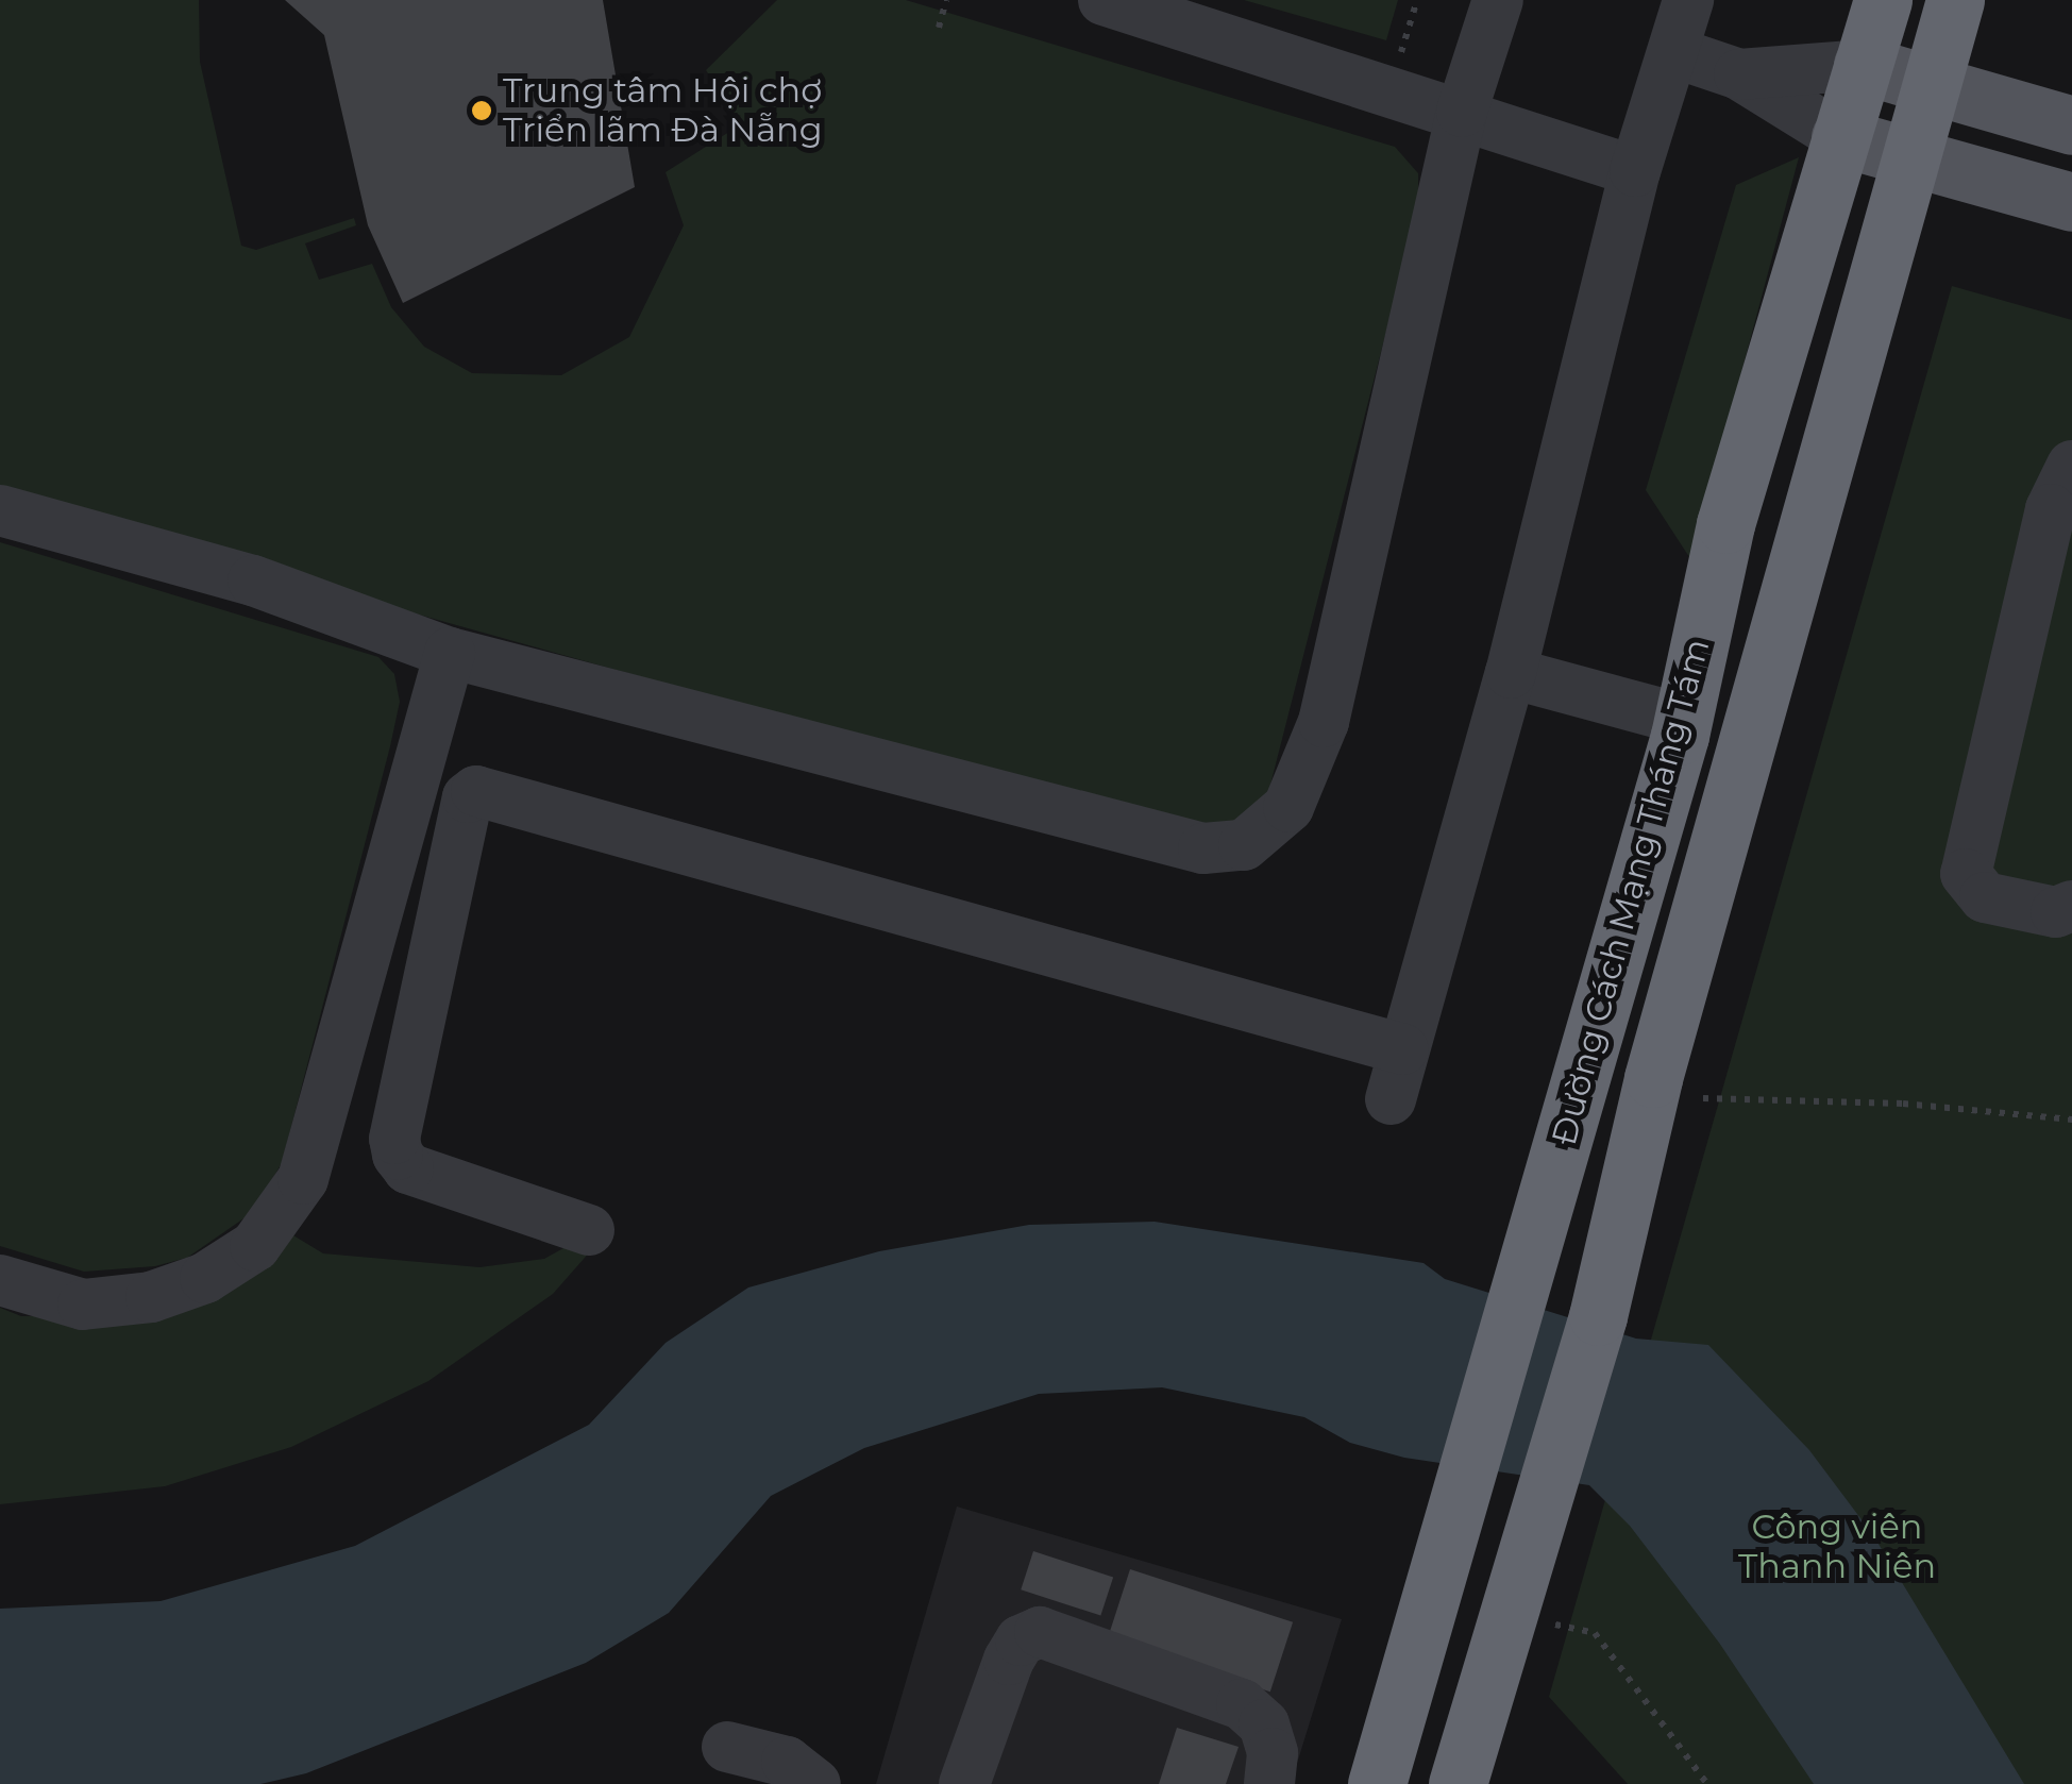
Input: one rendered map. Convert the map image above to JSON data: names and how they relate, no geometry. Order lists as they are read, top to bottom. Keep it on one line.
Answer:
{"streets":{"highway":["Đường Cách Mạng Tháng Tám"]},"parks":["Công viên Thanh Niên"],"places":["Trung tâm Hội chợ Triển lãm Đà Nẵng"]}
